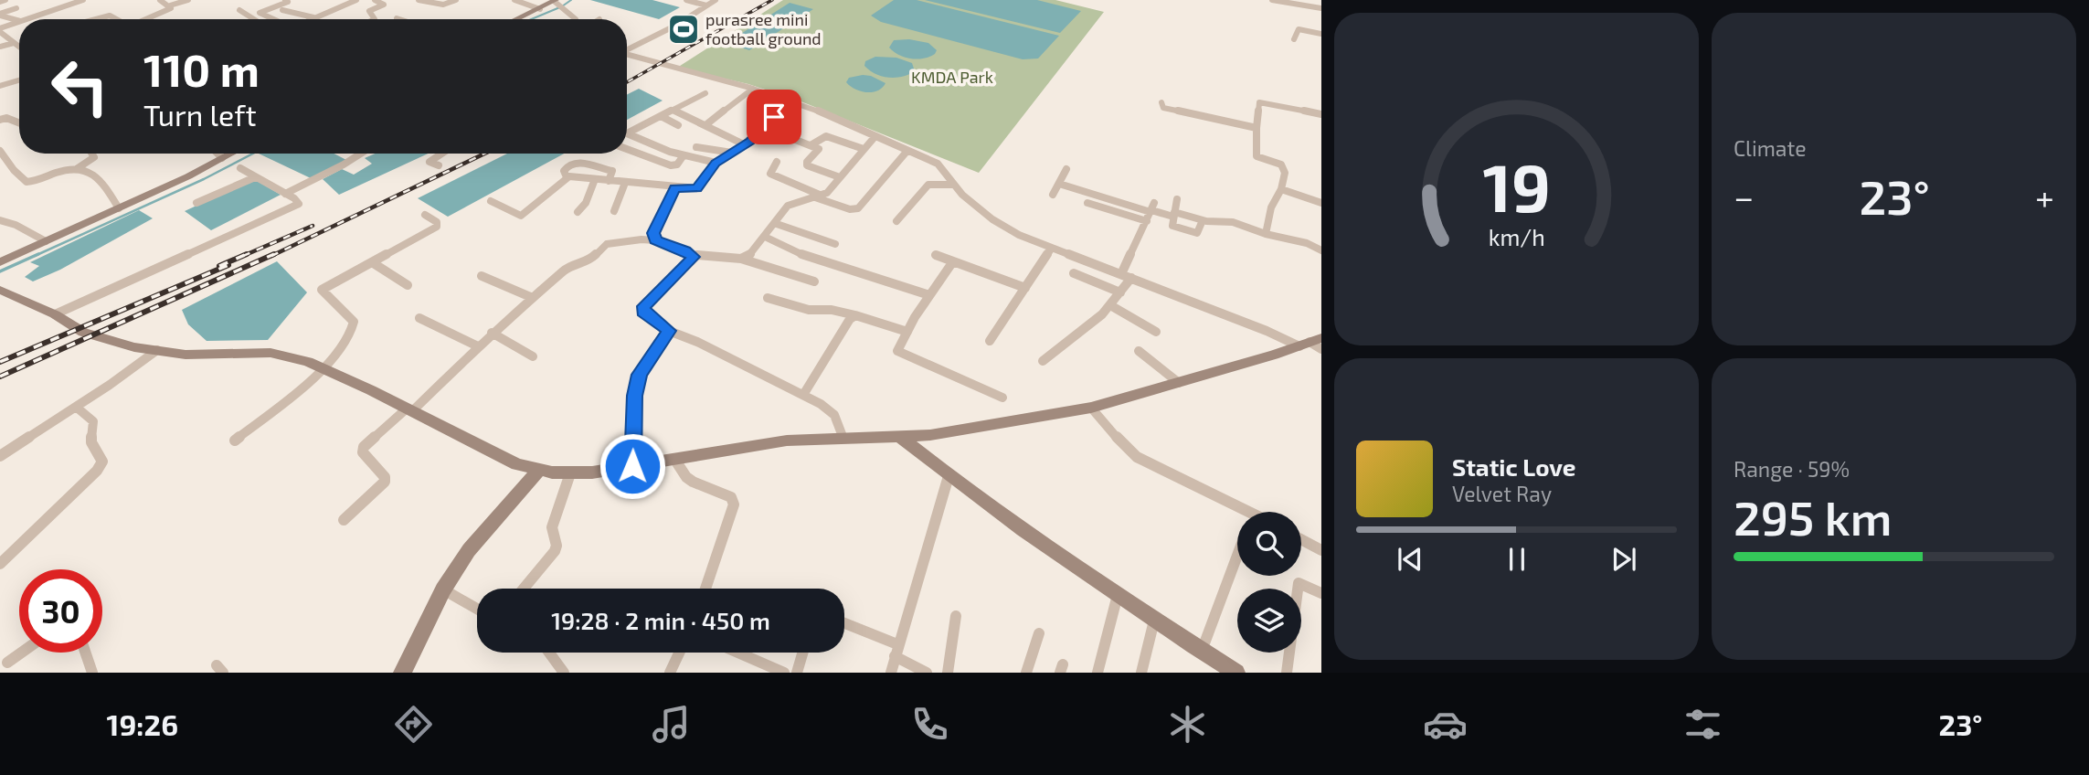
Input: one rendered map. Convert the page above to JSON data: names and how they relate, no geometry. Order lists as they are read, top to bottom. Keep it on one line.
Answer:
{"parks":["KMDA Park"],"places":{"sports":["purasree mini football ground"]},"page":{"tile":["Climate",["Range · 59%","295 km"]],"turn":["110 m","Turn left"],"heat":["−","23°","+"],"song":["Static Love","Velvet Ray"],"limit":"30","trip":"19:28 · 2 min · 450 m","tabs":["19:26","23°"],"gauge":["19","km/h"]}}
